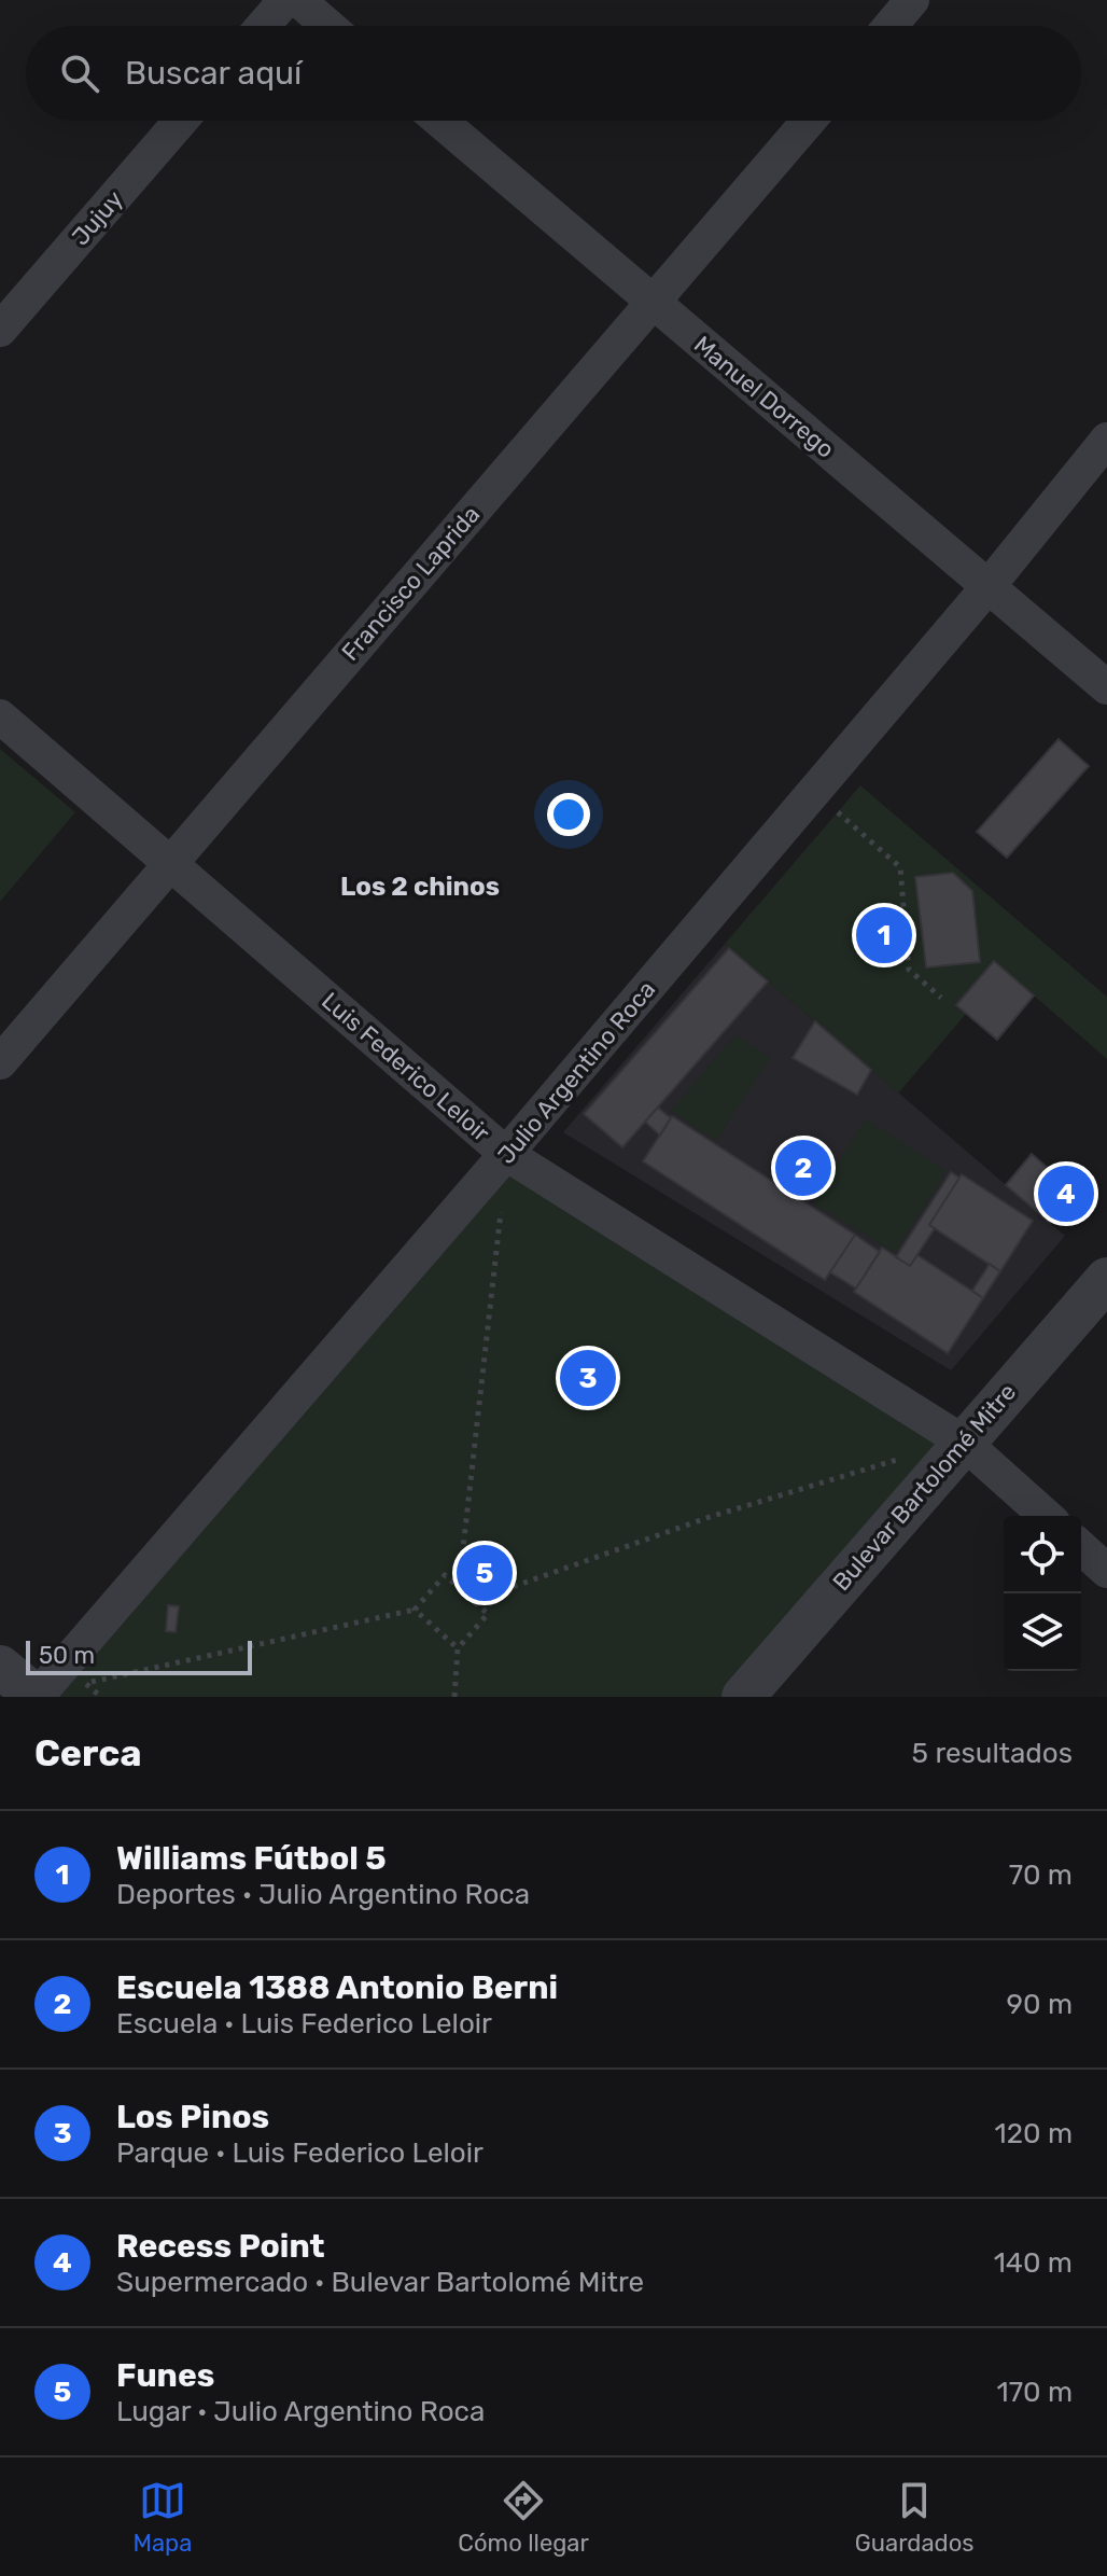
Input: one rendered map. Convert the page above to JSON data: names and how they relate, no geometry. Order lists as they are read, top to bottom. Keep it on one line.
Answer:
{"streets":{"street":["Jujuy","Manuel Dorrego","Francisco Laprida","Luis Federico Leloir","Julio Argentino Roca","Bulevar Bartolomé Mitre"]},"crossings":[["Manuel Dorrego","Francisco Laprida"],["Manuel Dorrego","Julio Argentino Roca"],["Francisco Laprida","Luis Federico Leloir"],["Luis Federico Leloir","Julio Argentino Roca"],["Luis Federico Leloir","Bulevar Bartolomé Mitre"]],"districts":["Los 2 chinos"],"scale_bar":"50 m","page":{"search":"Buscar aquí","pins":["1","2","4","3","5"],"scale":"50 m","heading":["Cerca","5 resultados"],"list":[{"mark":"1","name":"Williams Fútbol 5","note":"Deportes · Julio Argentino Roca","value":"70 m"},{"mark":"2","name":"Escuela 1388 Antonio Berni","note":"Escuela · Luis Federico Leloir","value":"90 m"},{"mark":"3","name":"Los Pinos","note":"Parque · Luis Federico Leloir","value":"120 m"},{"mark":"4","name":"Recess Point","note":"Supermercado · Bulevar Bartolomé Mitre","value":"140 m"},{"mark":"5","name":"Funes","note":"Lugar · Julio Argentino Roca","value":"170 m"}],"nav":["Mapa","Cómo llegar","Guardados"]}}
